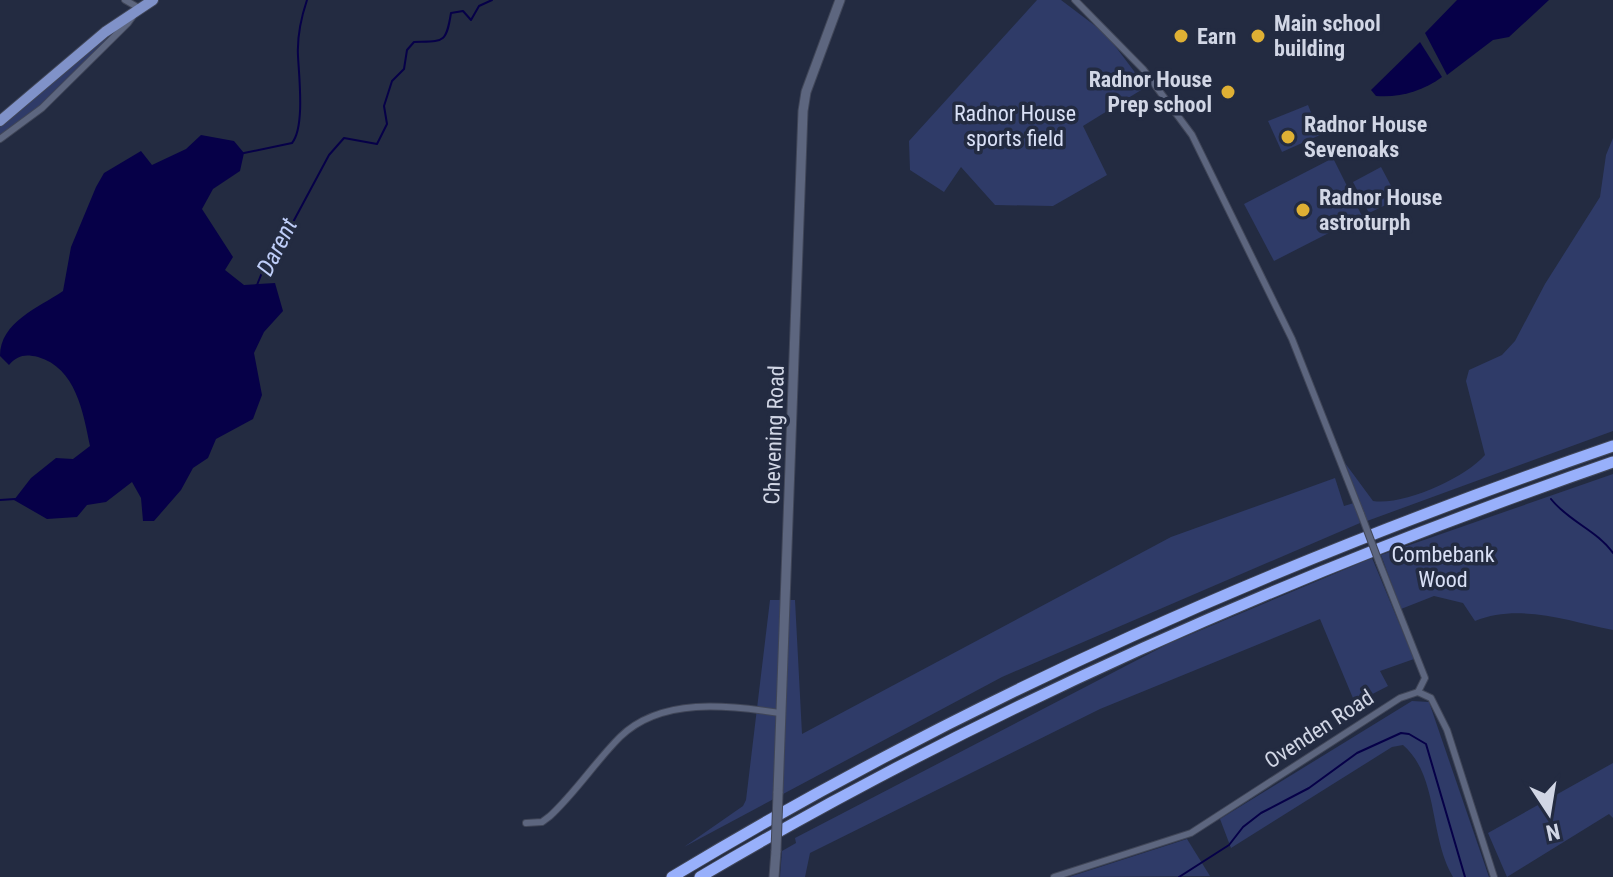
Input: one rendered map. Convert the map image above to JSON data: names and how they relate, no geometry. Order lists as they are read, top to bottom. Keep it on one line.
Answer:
{"streets":{"main road":["Chevening Road"],"street":["Ovenden Road"]},"water":["Darent"],"parks":["Radnor House sports field","Combebank Wood"],"places":["Earn","Main school building","Radnor House Prep school","Radnor House Sevenoaks","Radnor House astroturph"],"north":"bottom"}
